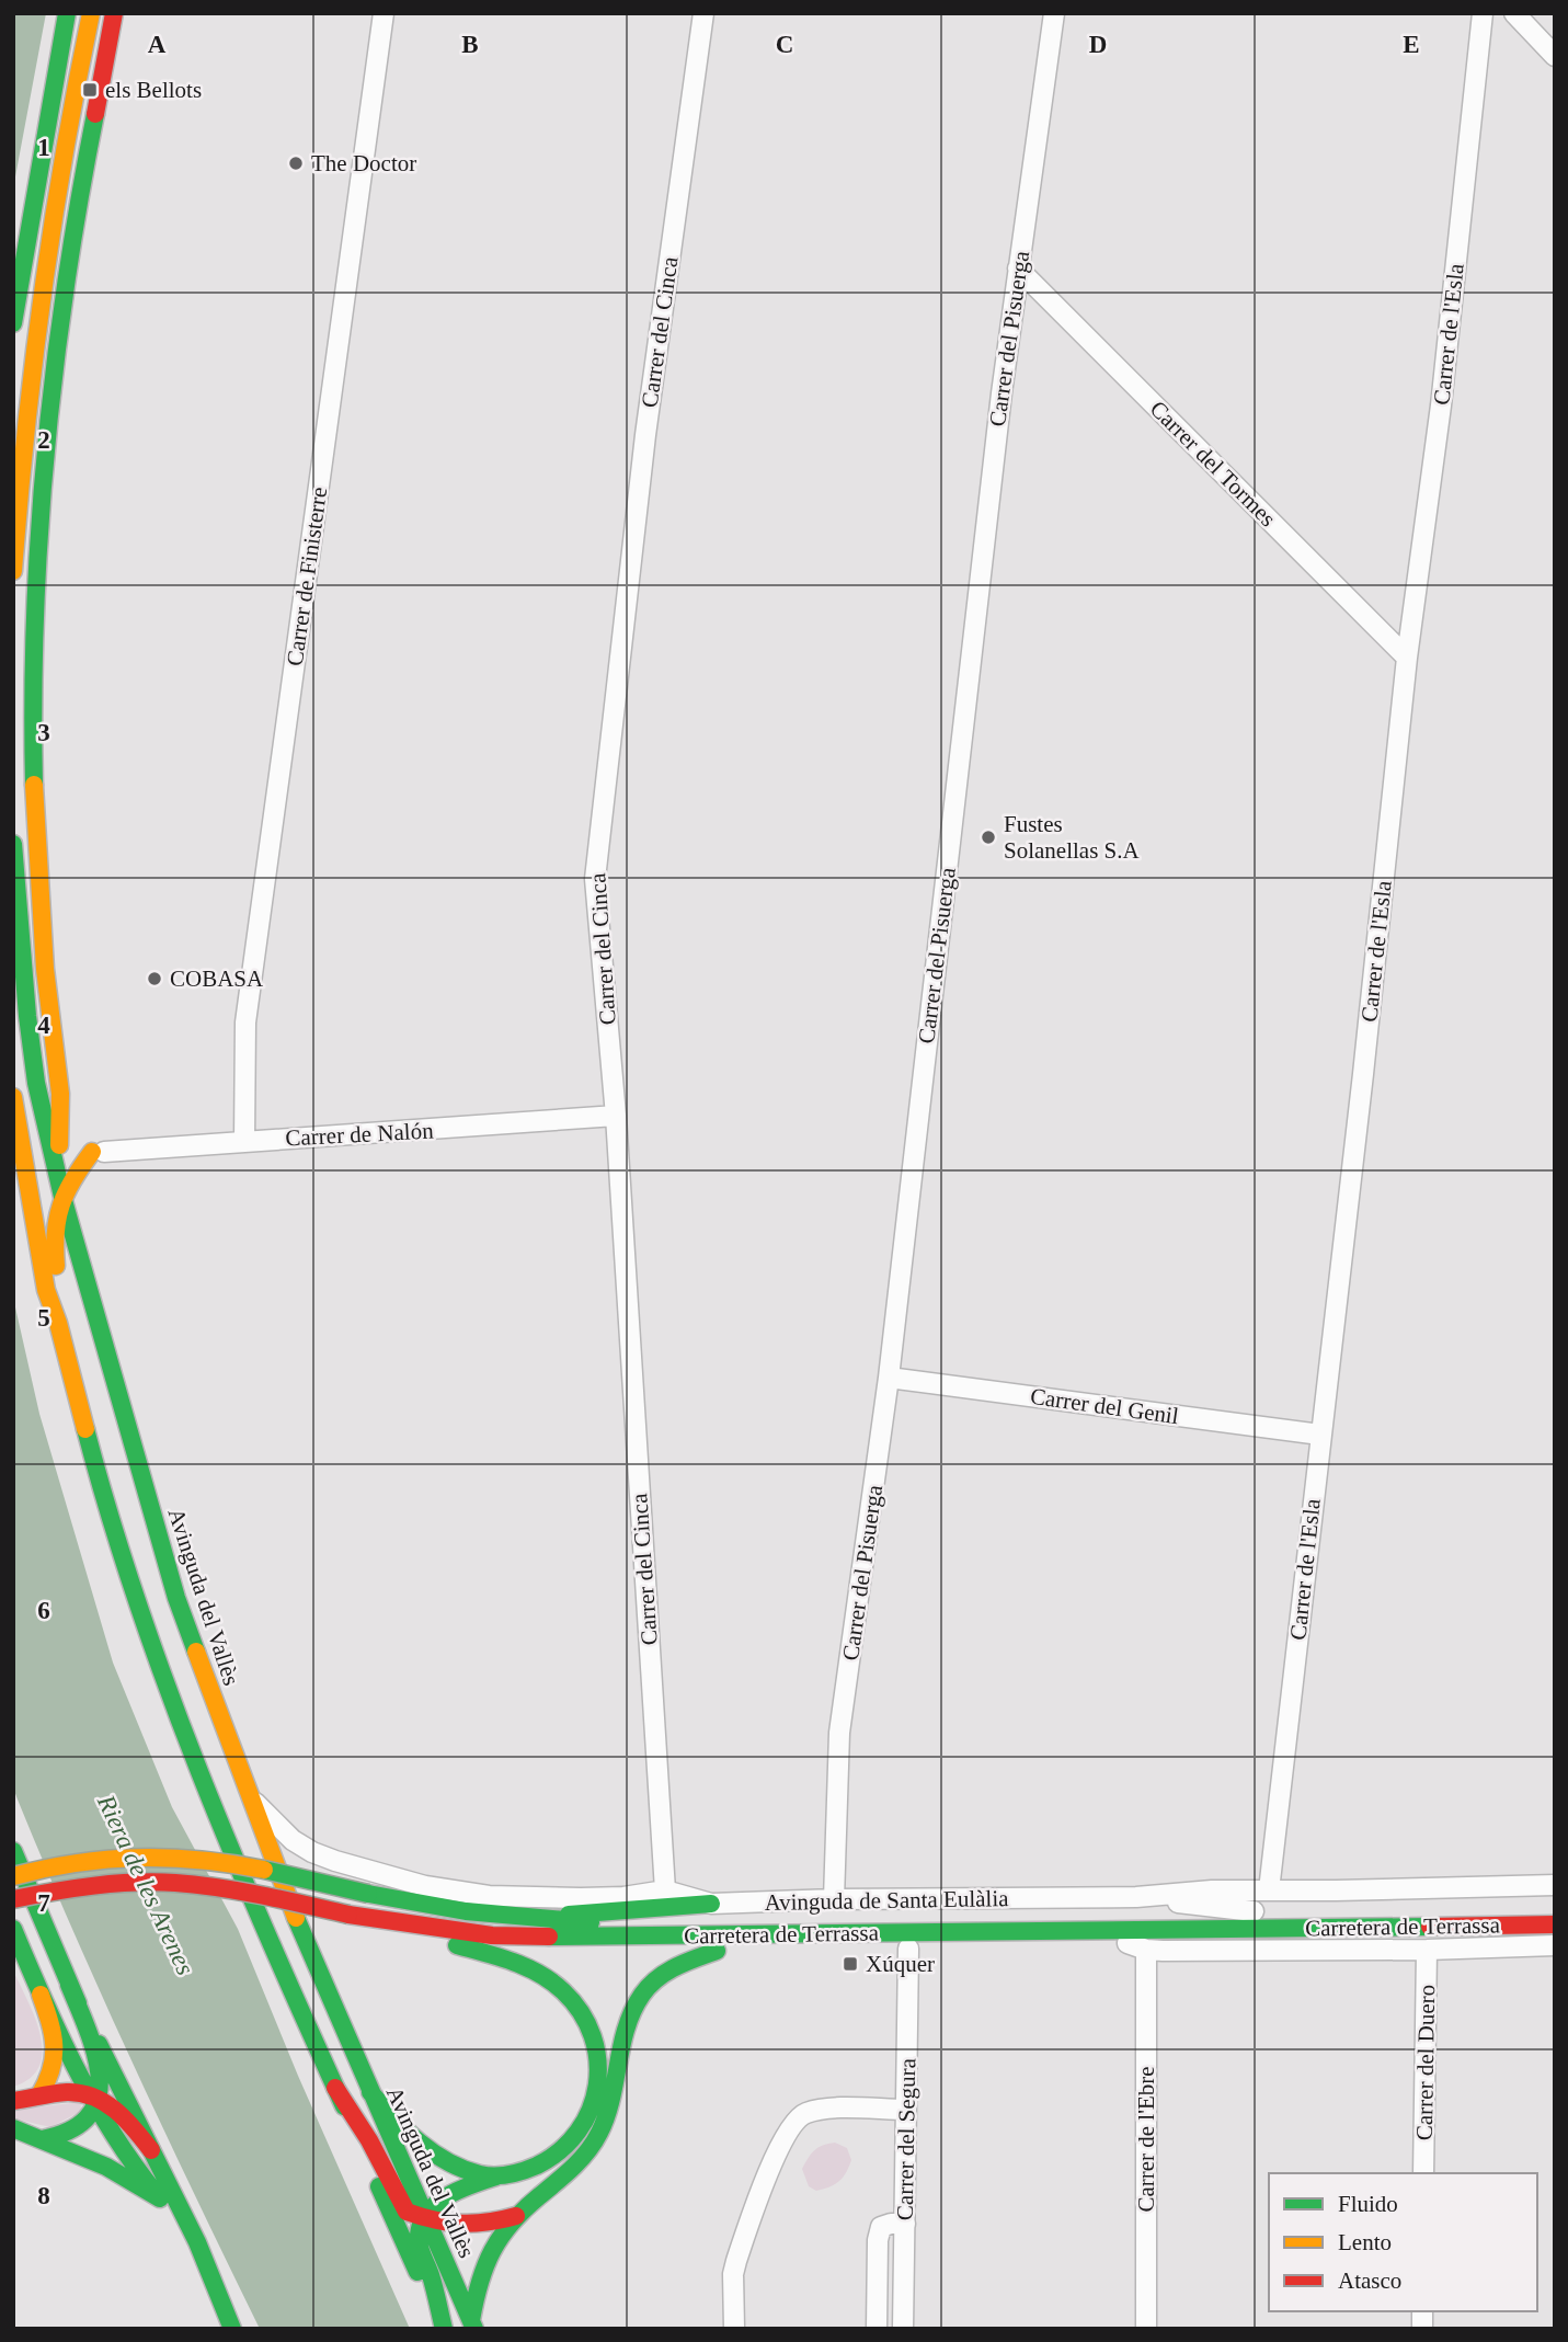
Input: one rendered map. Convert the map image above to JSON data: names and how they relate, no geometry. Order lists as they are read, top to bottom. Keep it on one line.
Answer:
{"streets":{"main road":["Avinguda del Vallès","Carretera de Terrassa"],"street":["Carrer del Cinca","Carrer de l'Esla","Carrer del Pisuerga","Carrer del Tormes","Carrer de Finisterre","Carrer de Nalón","Carrer del Genil","Avinguda de Santa Eulàlia","Carrer del Duero","Carrer del Segura","Carrer de l'Ebre"]},"crossings":[["Carrer del Cinca","Carrer de Nalón"],["Carrer del Cinca","Avinguda de Santa Eulàlia"],["Carrer de l'Esla","Carrer del Tormes"],["Carrer de l'Esla","Carrer del Genil"],["Carrer de l'Esla","Avinguda de Santa Eulàlia"],["Carrer del Pisuerga","Carrer del Tormes"],["Carrer del Pisuerga","Carrer del Genil"],["Carrer del Pisuerga","Avinguda de Santa Eulàlia"],["Carrer de Finisterre","Carrer de Nalón"],["Avinguda del Vallès","Avinguda de Santa Eulàlia"],["Avinguda de Santa Eulàlia","Carretera de Terrassa"]],"water":["Riera de les Arenes"],"places":{"transit":["els Bellots","Xúquer"],"other":["The Doctor","Fustes Solanellas S.A","COBASA"]},"legend":["Fluido","Lento","Atasco"],"grid":{"columns":["A","B","C","D","E"],"rows":["1","2","3","4","5","6","7","8"]}}
